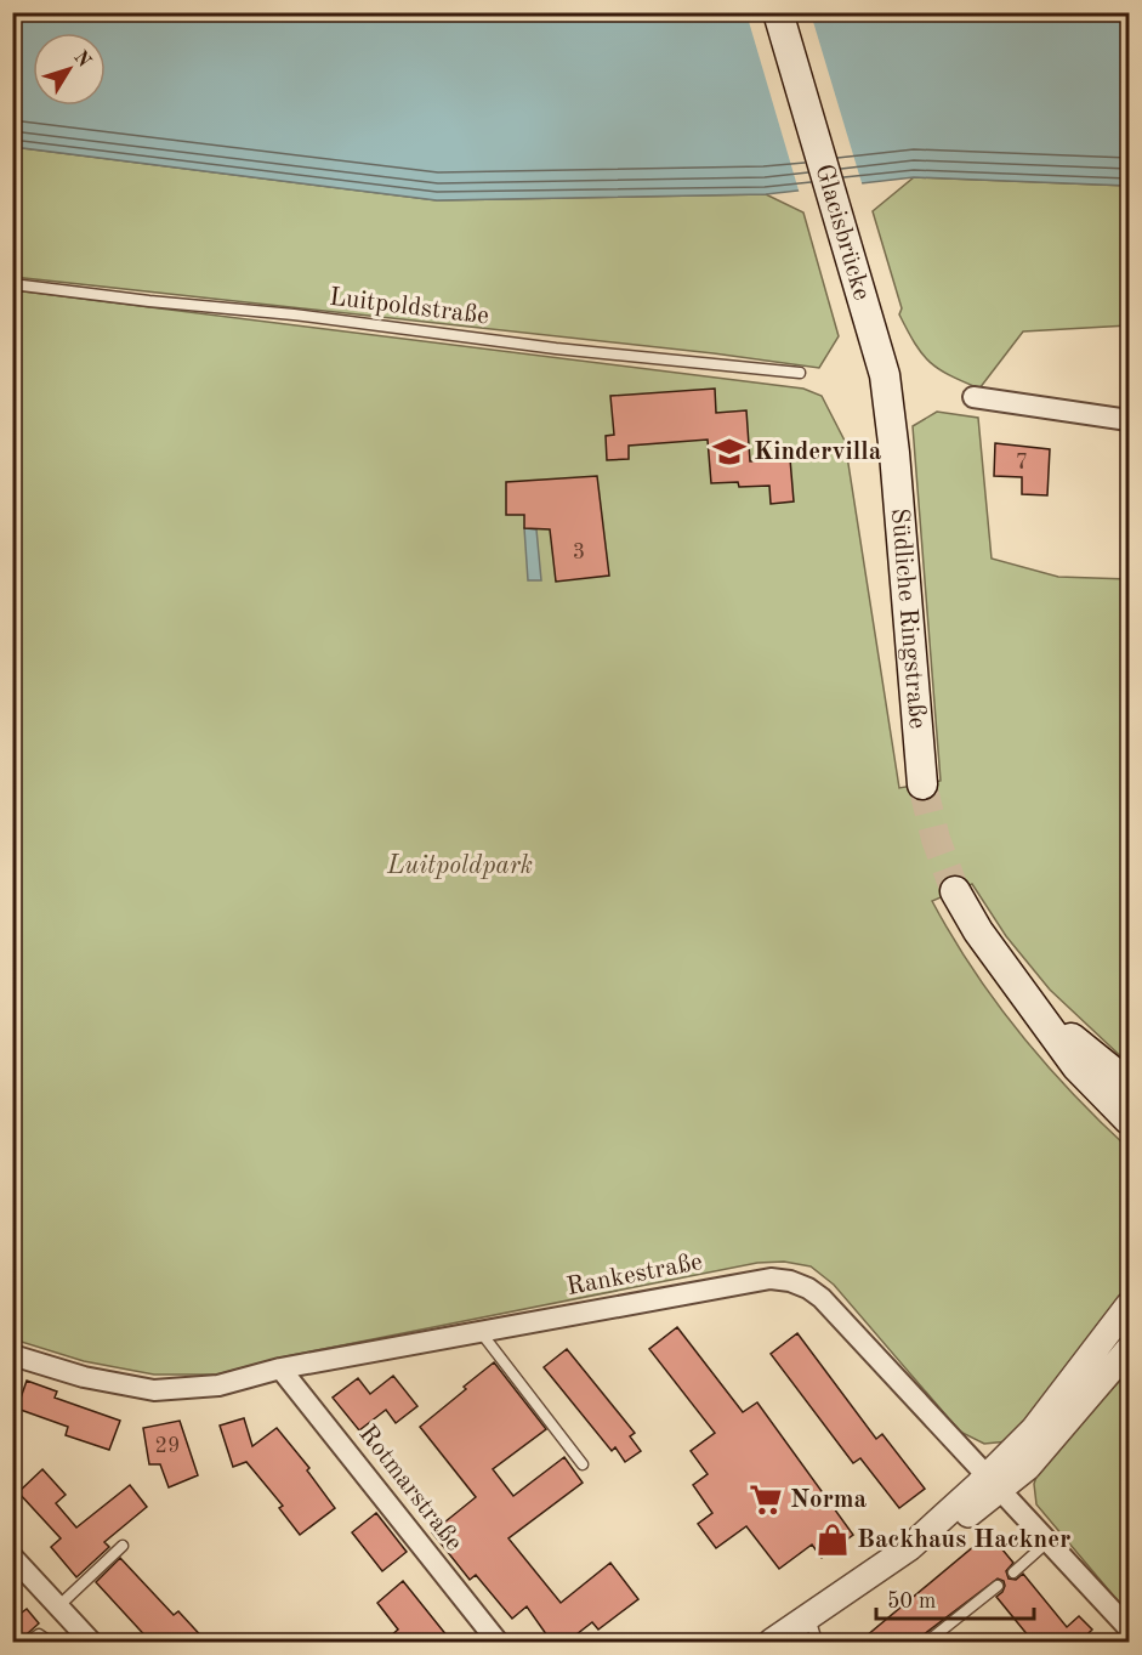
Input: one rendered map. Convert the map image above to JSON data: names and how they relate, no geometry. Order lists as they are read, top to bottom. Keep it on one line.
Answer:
{"streets":{"main road":["Glacisbrücke","Südliche Ringstraße"],"street":["Rankestraße","Rotmarstraße"],"lane":["Luitpoldstraße"]},"crossings":[["Glacisbrücke","Südliche Ringstraße"],["Rankestraße","Rotmarstraße"]],"parks":["Luitpoldpark"],"places":{"school or university":["Kindervilla"],"supermarket":["Norma"],"shop":["Backhaus Hackner"]},"house_numbers":["7","3","29"],"scale_bar":"50 m","north":"top right"}
